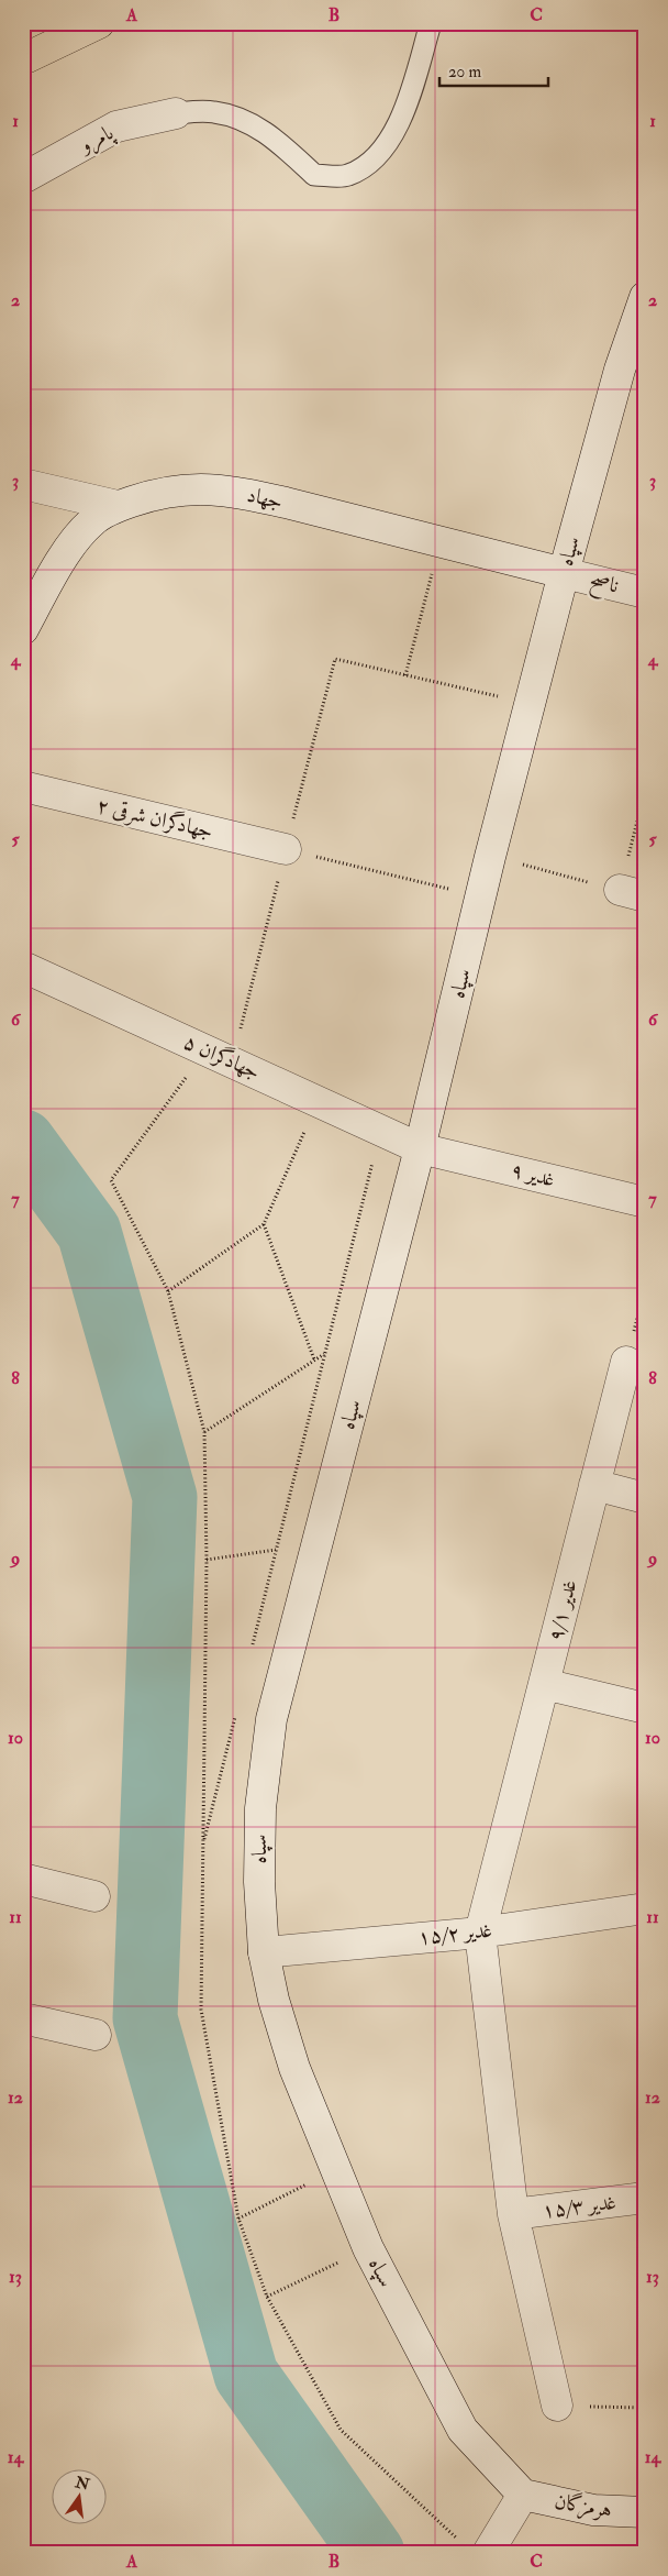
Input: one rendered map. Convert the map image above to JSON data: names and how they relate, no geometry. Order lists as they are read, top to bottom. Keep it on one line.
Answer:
{"streets":{"street":["پامرو","جهاد","سپاه","ناصح","جهادگران شرقی ۲","جهادگران ۵","غدیر ۹","غدیر ۹/۱","غدیر ۱۵/۲","غدیر ۱۵/۳","هرمزگان"]},"crossings":[["جهاد","سپاه"],["جهاد","ناصح"],["سپاه","ناصح"],["سپاه","جهادگران ۵"],["سپاه","غدیر ۹"],["سپاه","غدیر ۱۵/۲"],["سپاه","هرمزگان"],["جهادگران ۵","غدیر ۹"],["غدیر ۹/۱","غدیر ۱۵/۲"]],"scale_bar":"20 m","north":"top","grid":{"columns":["A","B","C"],"rows":["1","2","3","4","5","6","7","8","9","10","11","12","13","14"]}}
